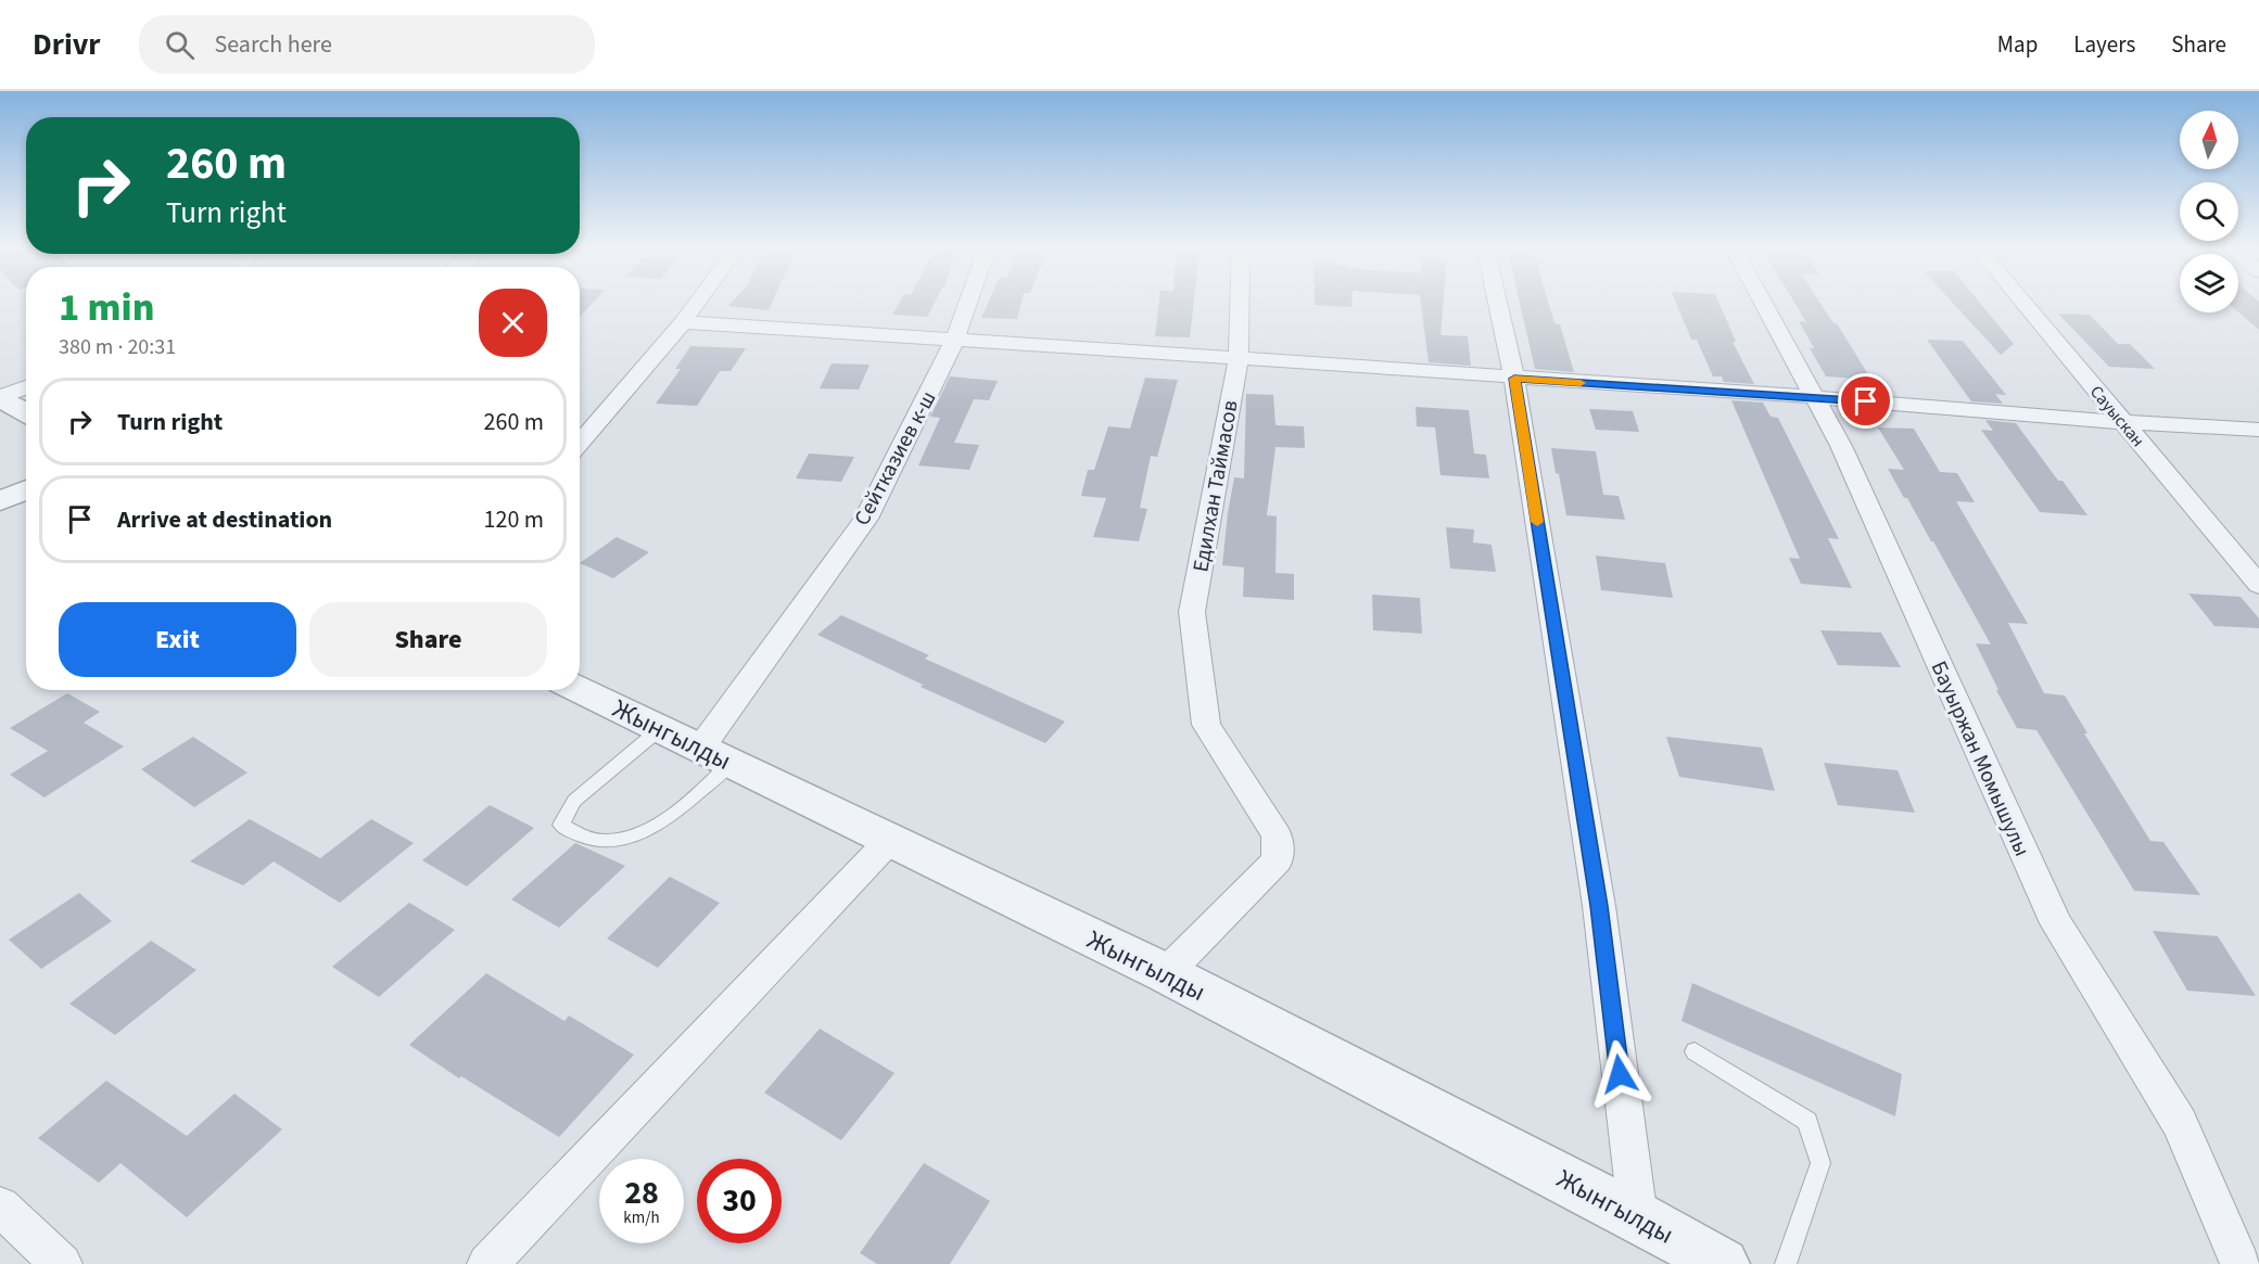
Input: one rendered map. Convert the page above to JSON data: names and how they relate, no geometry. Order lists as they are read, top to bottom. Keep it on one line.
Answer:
{"streets":{"street":["Сауыскан","Сейтказиев к-ш","Едилхан Таймасов","Жынгылды","Бауыржан Момышулы"]},"crossings":[["Сейтказиев к-ш","Жынгылды"],["Едилхан Таймасов","Жынгылды"]],"north":"top","page":{"header":"Drivr","search":"Search here","nav":["Map","Layers","Share"],"turn":["260 m","Turn right"],"heading":["1 min","380 m · 20:31"],"list":[{"name":"Turn right","value":"260 m"},{"name":"Arrive at destination","value":"120 m"}],"buttons":["Exit","Share"],"speed":"28 km/h","limit":"30"}}
